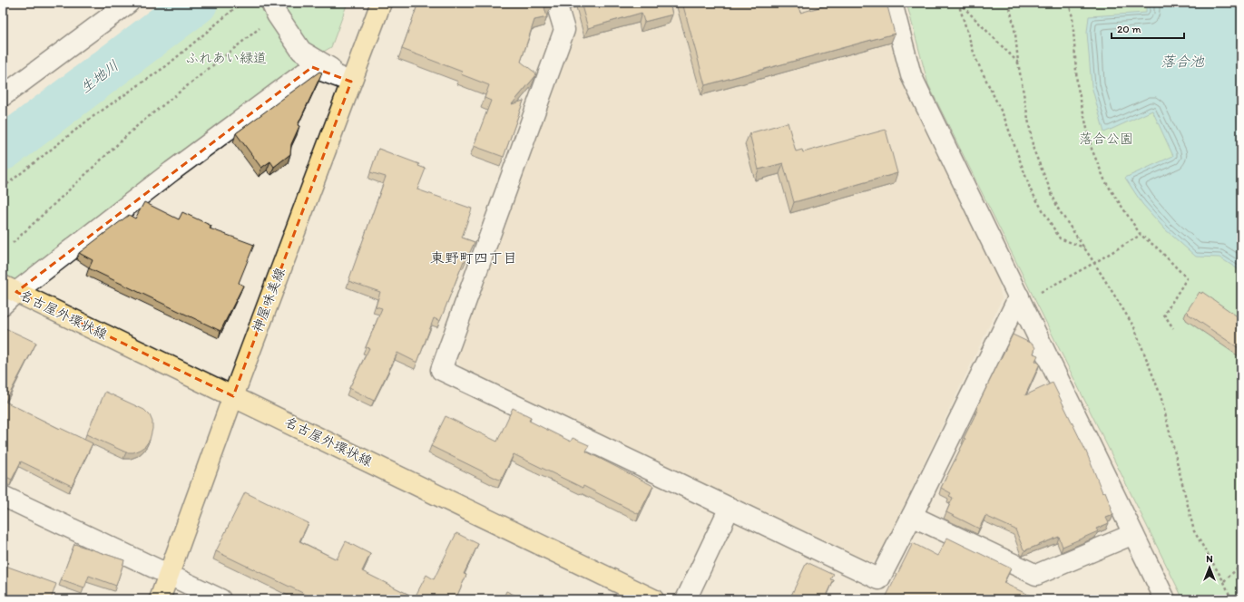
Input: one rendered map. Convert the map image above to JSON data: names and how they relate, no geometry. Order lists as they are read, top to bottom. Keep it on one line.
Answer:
{"streets":{"main road":["神屋味美線","名古屋外環状線"]},"crossings":[["神屋味美線","名古屋外環状線"]],"districts":["東野町四丁目"],"water":["落合池","生地川"],"parks":["ふれあい緑道","落合公園"],"scale_bar":"20 m","north":"top"}
